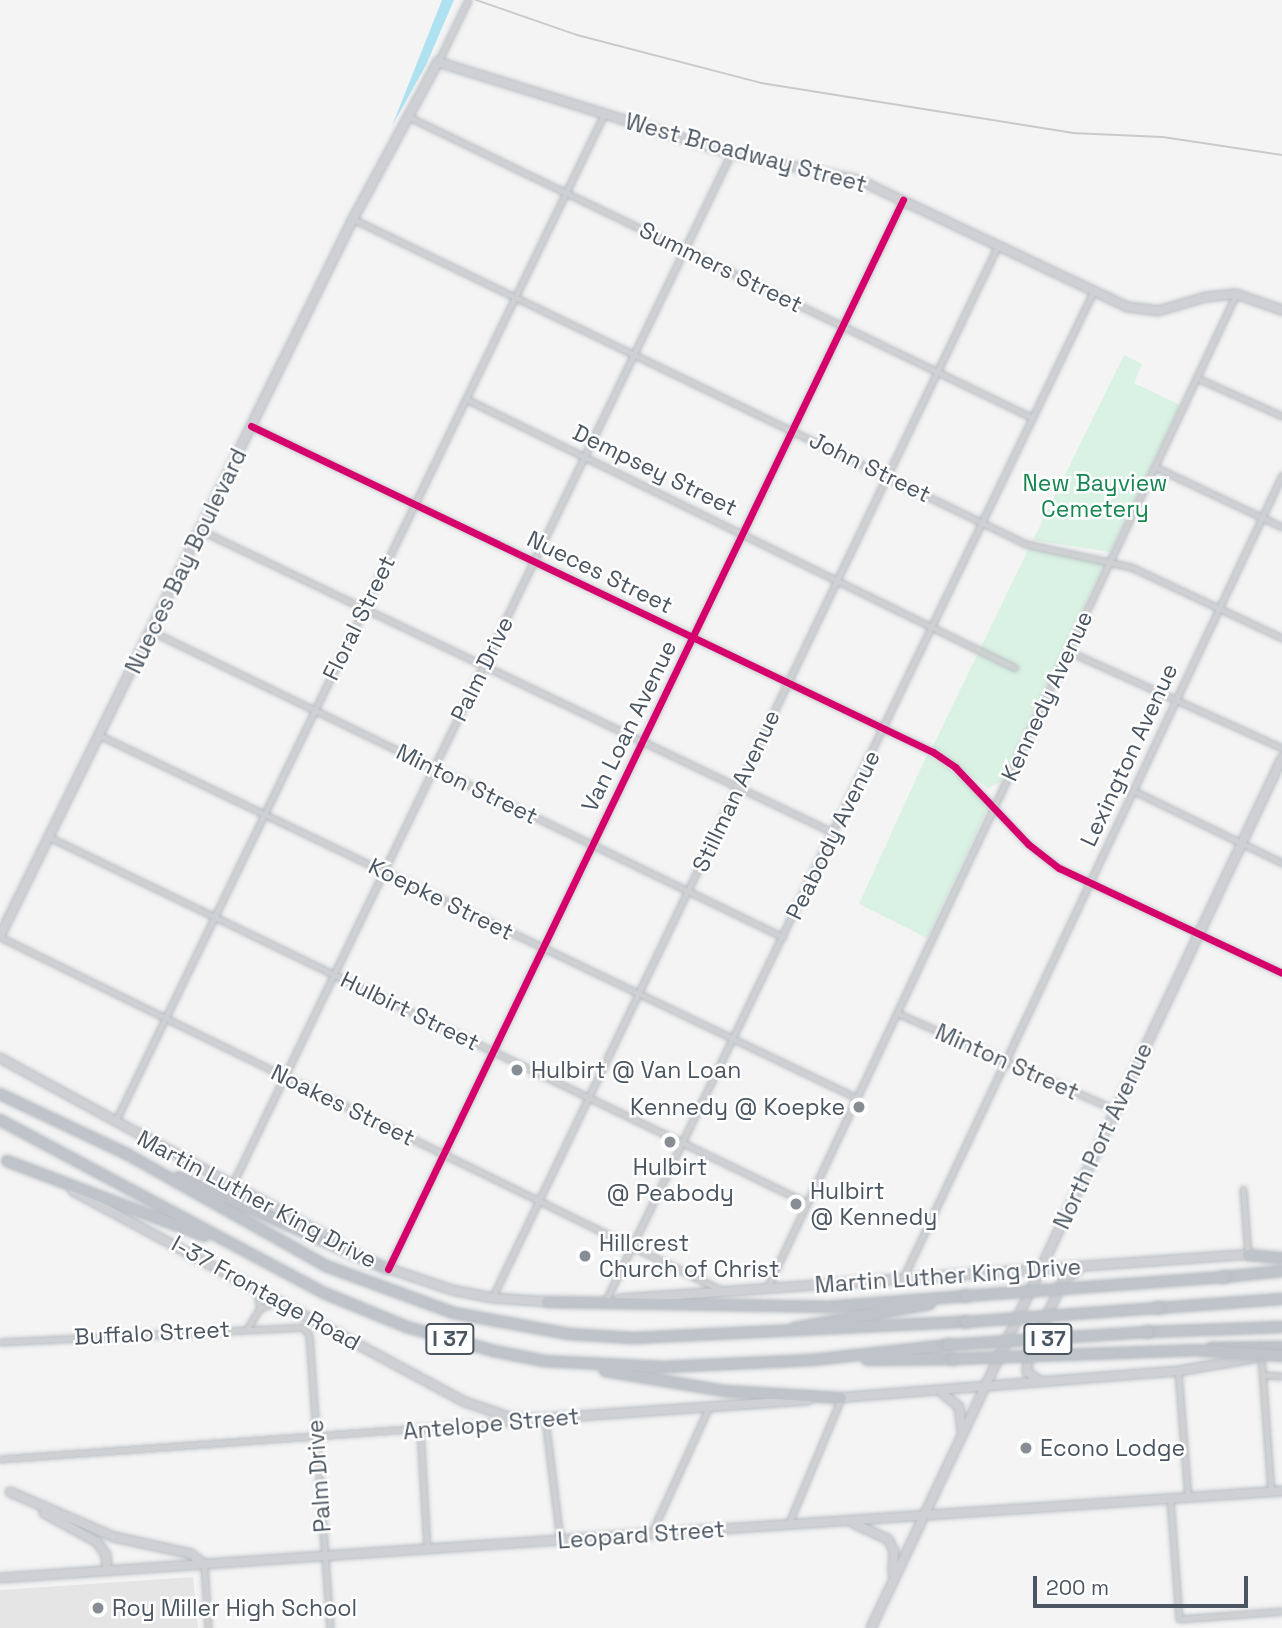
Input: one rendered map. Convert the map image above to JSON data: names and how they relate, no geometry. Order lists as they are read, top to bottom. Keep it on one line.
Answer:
{"streets":{"highway":["I 37"],"main road":["West Broadway Street","Nueces Bay Boulevard","North Port Avenue","Martin Luther King Drive","I-37 Frontage Road","Antelope Street","Leopard Street"],"street":["Summers Street","John Street","Dempsey Street","Nueces Street","Floral Street","Palm Drive","Kennedy Avenue","Van Loan Avenue","Lexington Avenue","Minton Street","Stillman Avenue","Peabody Avenue","Koepke Street","Hulbirt Street","Noakes Street","Buffalo Street"]},"crossings":[["West Broadway Street","Nueces Bay Boulevard"],["West Broadway Street","Floral Street"],["West Broadway Street","Palm Drive"],["West Broadway Street","Kennedy Avenue"],["West Broadway Street","Van Loan Avenue"],["West Broadway Street","Stillman Avenue"],["West Broadway Street","Peabody Avenue"],["Summers Street","Nueces Bay Boulevard"],["Summers Street","Floral Street"],["Summers Street","Palm Drive"],["Summers Street","Van Loan Avenue"],["Summers Street","Stillman Avenue"],["Summers Street","Peabody Avenue"],["John Street","Nueces Bay Boulevard"],["John Street","Floral Street"],["John Street","Palm Drive"],["John Street","Kennedy Avenue"],["John Street","Van Loan Avenue"],["John Street","Lexington Avenue"],["John Street","Stillman Avenue"],["John Street","Peabody Avenue"],["Dempsey Street","Floral Street"],["Dempsey Street","Palm Drive"],["Dempsey Street","Van Loan Avenue"],["Dempsey Street","Stillman Avenue"],["Dempsey Street","Peabody Avenue"],["Nueces Bay Boulevard","Nueces Street"],["Nueces Bay Boulevard","Minton Street"],["Nueces Bay Boulevard","Koepke Street"],["Nueces Bay Boulevard","Hulbirt Street"],["Nueces Bay Boulevard","Noakes Street"],["Nueces Street","Floral Street"],["Nueces Street","Palm Drive"],["Nueces Street","Kennedy Avenue"],["Nueces Street","Van Loan Avenue"],["Nueces Street","Lexington Avenue"],["Nueces Street","Stillman Avenue"],["Nueces Street","Peabody Avenue"],["Nueces Street","North Port Avenue"],["Floral Street","Minton Street"],["Floral Street","Koepke Street"],["Floral Street","Hulbirt Street"],["Floral Street","Noakes Street"],["Floral Street","Martin Luther King Drive"],["Palm Drive","Minton Street"],["Palm Drive","Koepke Street"],["Palm Drive","Hulbirt Street"],["Palm Drive","Noakes Street"],["Palm Drive","Martin Luther King Drive"],["Palm Drive","Buffalo Street"],["Palm Drive","Antelope Street"],["Palm Drive","Leopard Street"],["Kennedy Avenue","Minton Street"],["Kennedy Avenue","Koepke Street"],["Kennedy Avenue","Hulbirt Street"],["Kennedy Avenue","Martin Luther King Drive"],["Van Loan Avenue","Minton Street"],["Van Loan Avenue","Koepke Street"],["Van Loan Avenue","Hulbirt Street"],["Van Loan Avenue","Noakes Street"],["Van Loan Avenue","Martin Luther King Drive"],["Lexington Avenue","Minton Street"],["Lexington Avenue","Martin Luther King Drive"],["Minton Street","Stillman Avenue"],["Minton Street","Peabody Avenue"],["Minton Street","North Port Avenue"],["Stillman Avenue","Koepke Street"],["Stillman Avenue","Hulbirt Street"],["Stillman Avenue","Noakes Street"],["Stillman Avenue","Martin Luther King Drive"],["Peabody Avenue","Koepke Street"],["Peabody Avenue","Hulbirt Street"],["Peabody Avenue","Noakes Street"],["Peabody Avenue","Martin Luther King Drive"],["Noakes Street","Martin Luther King Drive"],["North Port Avenue","Martin Luther King Drive"],["North Port Avenue","Antelope Street"],["North Port Avenue","Leopard Street"],["I-37 Frontage Road","Antelope Street"]],"parks":["New Bayview Cemetery"],"places":["Hulbirt @ Van Loan","Kennedy @ Koepke","Hulbirt @ Peabody","Hulbirt @ Kennedy","Hillcrest Church of Christ","Econo Lodge","Roy Miller High School"],"scale_bar":"200 m"}
